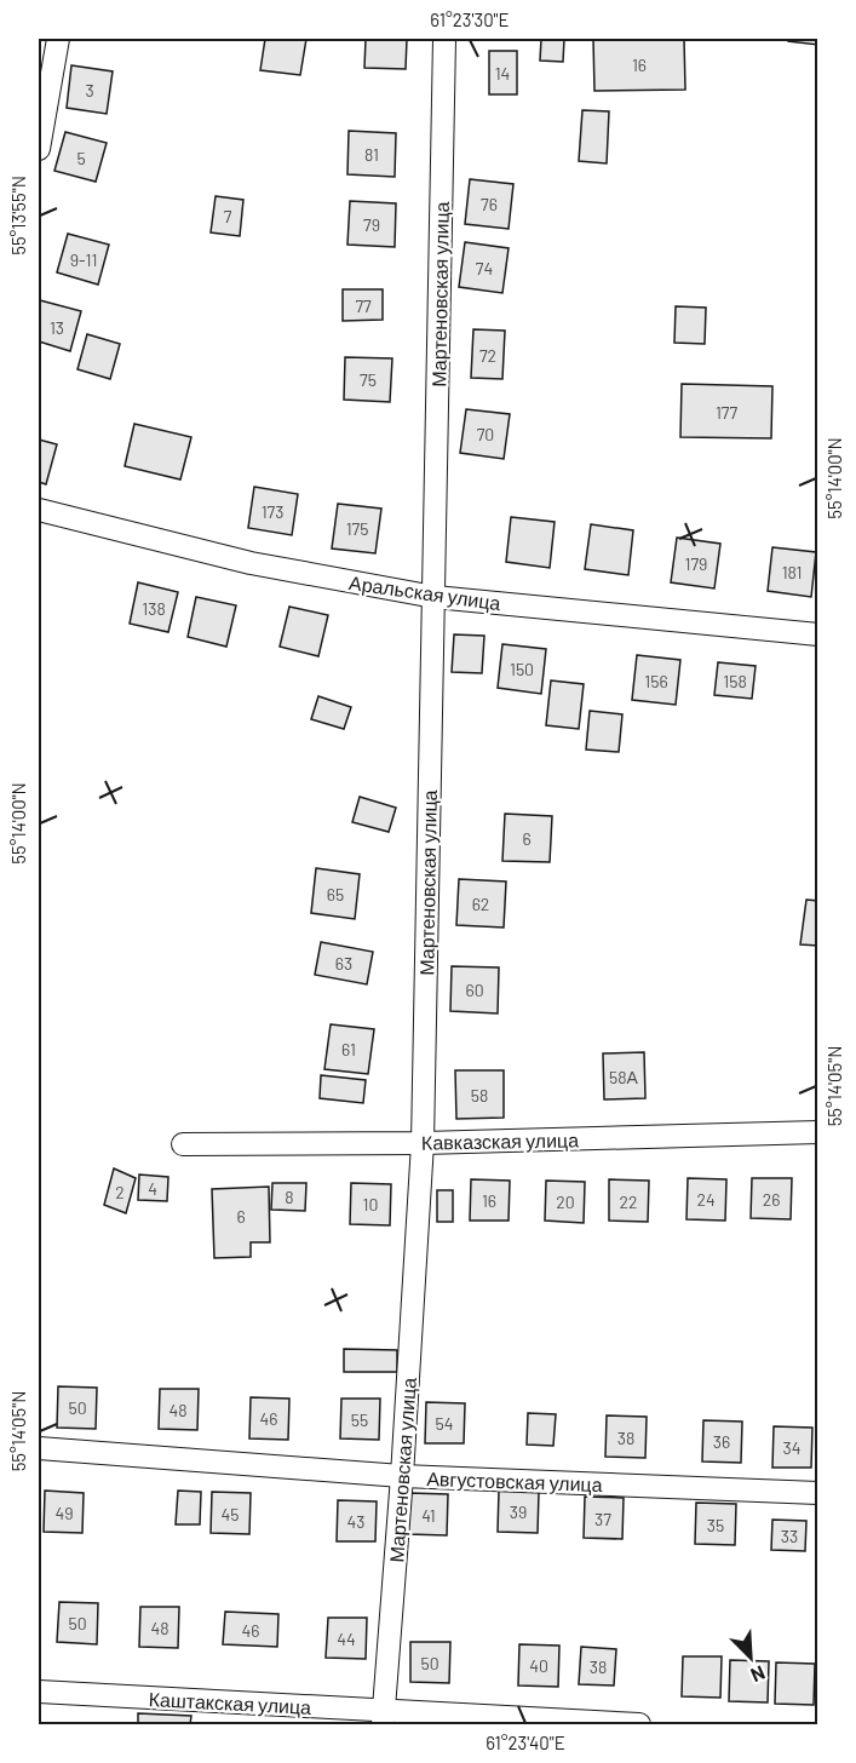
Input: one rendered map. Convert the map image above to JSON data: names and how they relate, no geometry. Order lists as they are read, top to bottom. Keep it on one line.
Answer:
{"streets":{"street":["Мартеновская улица","Аральская улица","Кавказская улица","Августовская улица","Каштакская улица"]},"crossings":[["Мартеновская улица","Аральская улица"],["Мартеновская улица","Кавказская улица"],["Мартеновская улица","Августовская улица"],["Мартеновская улица","Каштакская улица"]],"house_numbers":["16","14","3","81","5","76","7","79","9-11","74","77","13","72","75","177","70","173","175","179","181","138","150","156","158","6","65","62","63","60","61","58А","58","4","2","8","24","26","16","20","22","10","6","50","48","46","55","54","38","36","34","39","49","45","41","37","43","35","33","50","48","46","44","50","40","38"],"north":"bottom right","coordinates":["61°23'30\"E","55°13'55\"N","55°14'00\"N","55°14'05\"N","61°23'40\"E"]}
